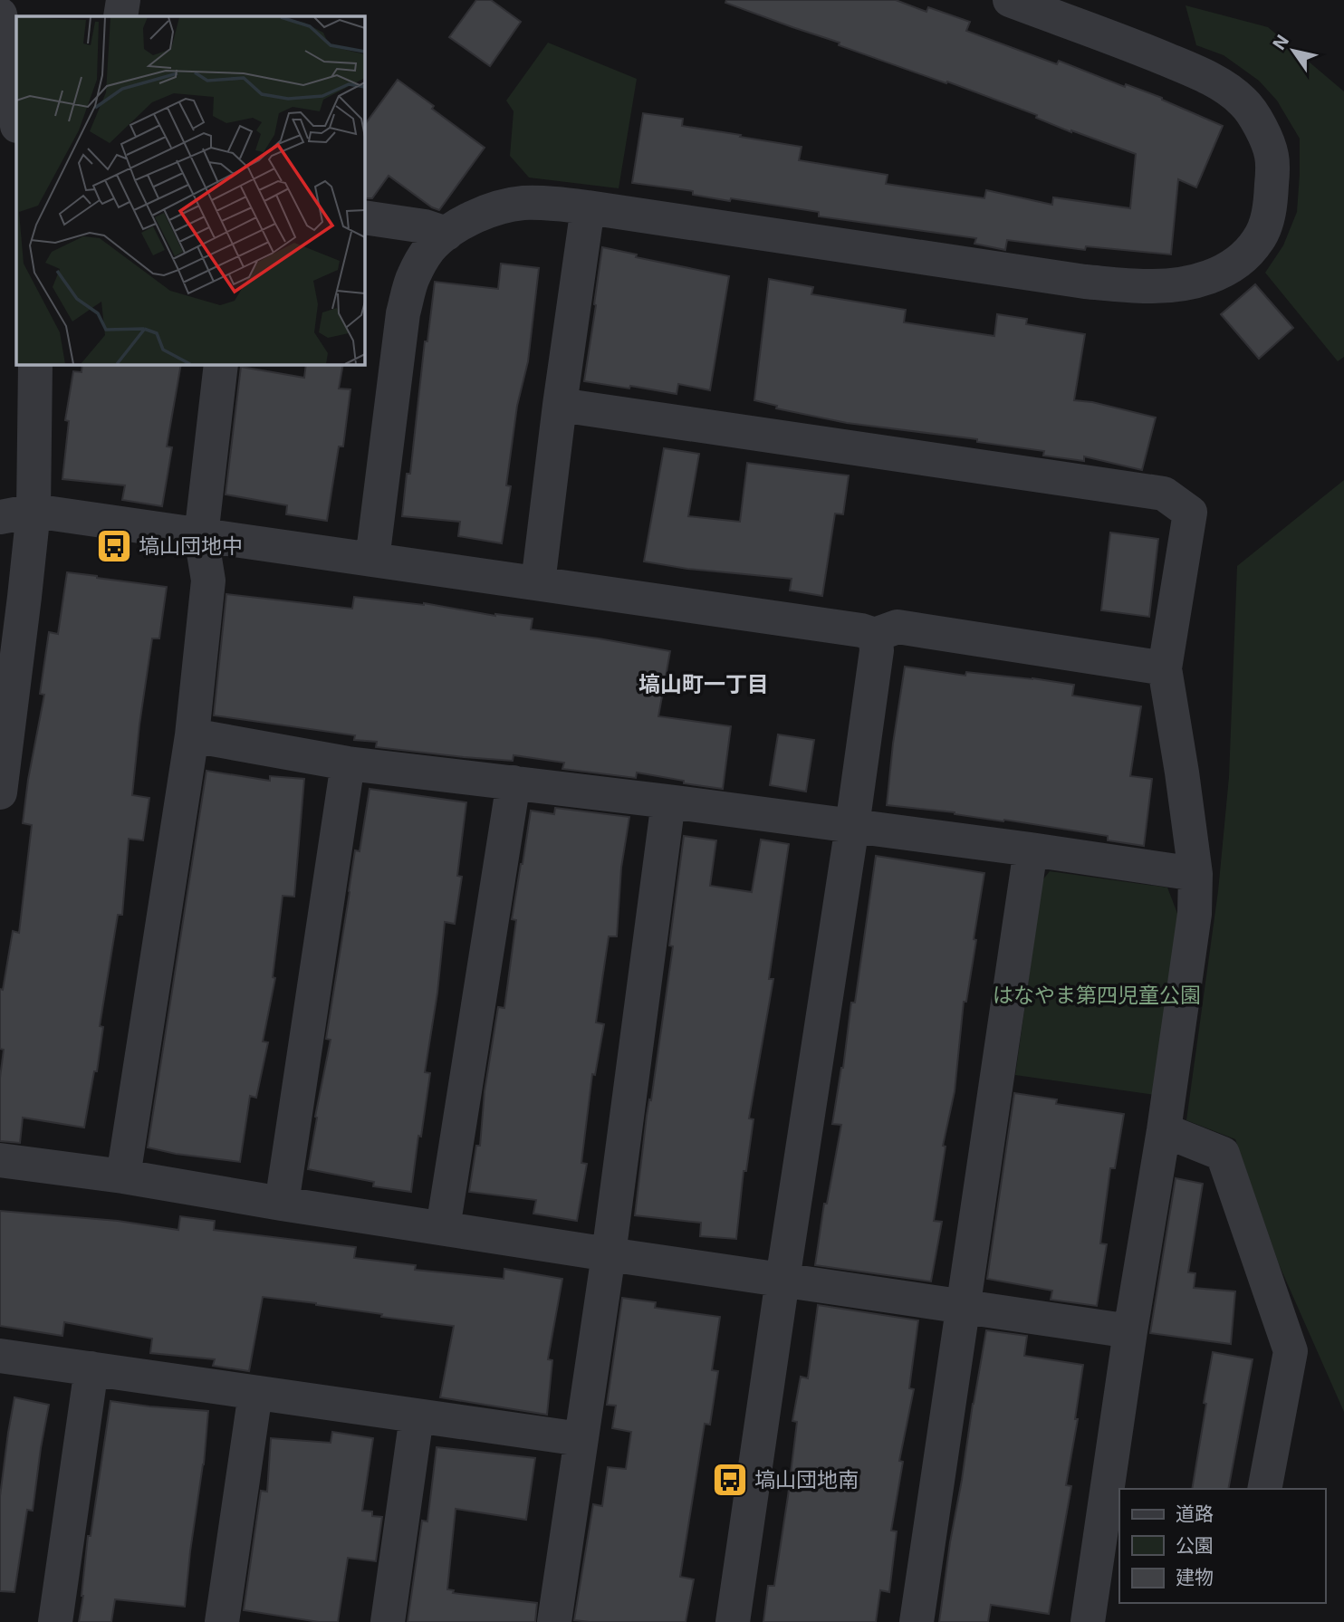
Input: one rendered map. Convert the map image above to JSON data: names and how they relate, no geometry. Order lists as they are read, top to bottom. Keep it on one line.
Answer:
{"districts":["塙山町一丁目"],"parks":["はなやま第四児童公園"],"places":{"bus stop":["塙山団地中","塙山団地南"]},"legend":["道路","公園","建物"],"north":"top left"}
